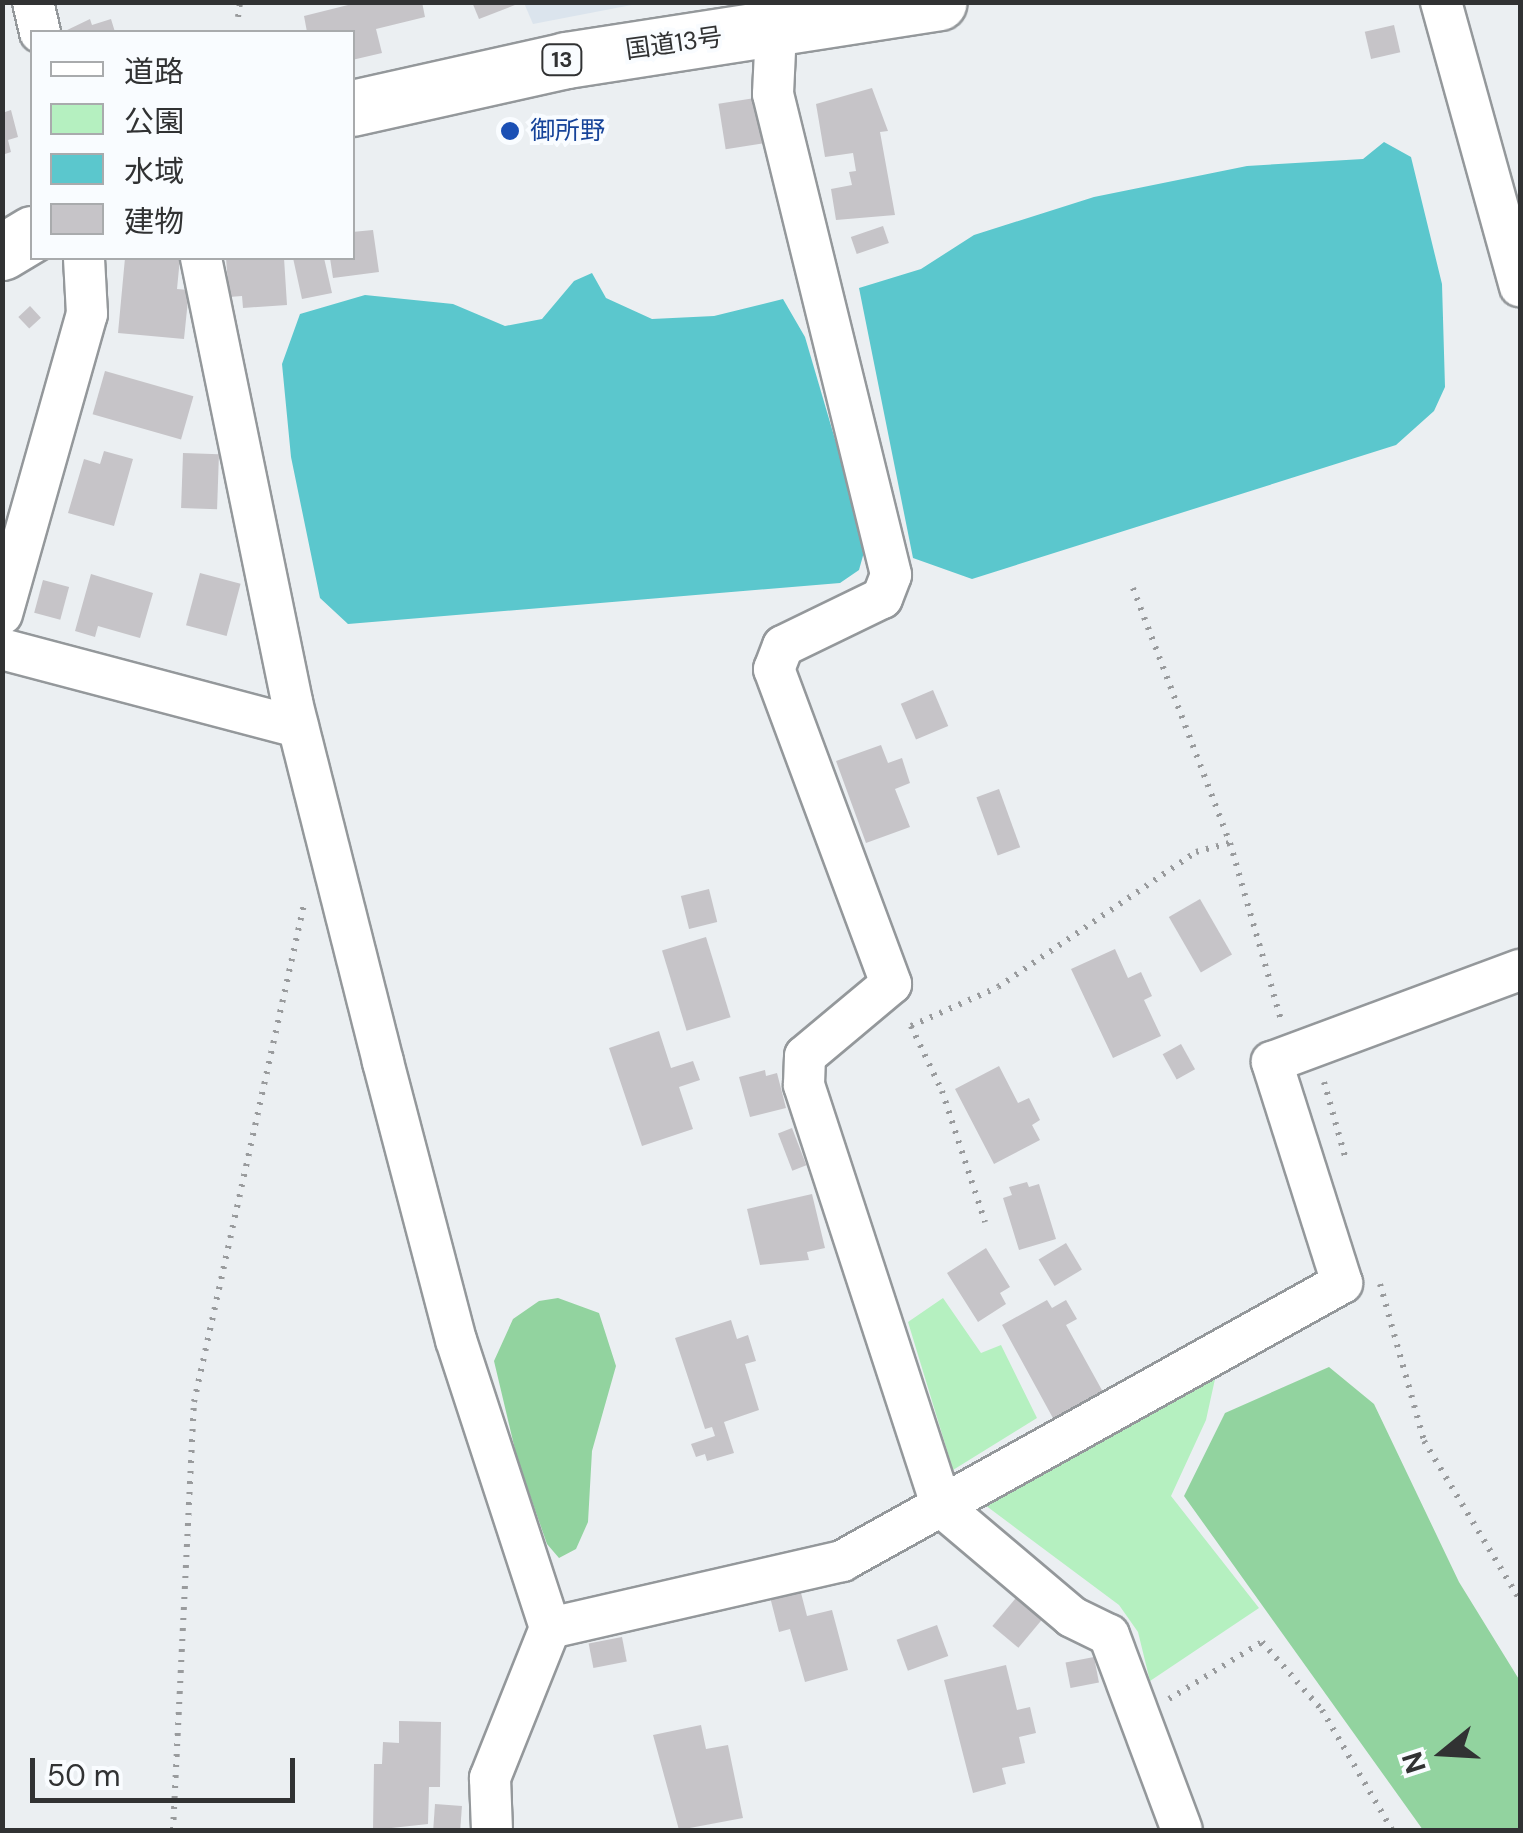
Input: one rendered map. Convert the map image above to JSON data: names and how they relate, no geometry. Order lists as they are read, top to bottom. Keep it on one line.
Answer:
{"streets":{"highway":["国道13号","13"]},"places":["御所野"],"legend":["道路","公園","水域","建物"],"scale_bar":"50 m","north":"left"}
